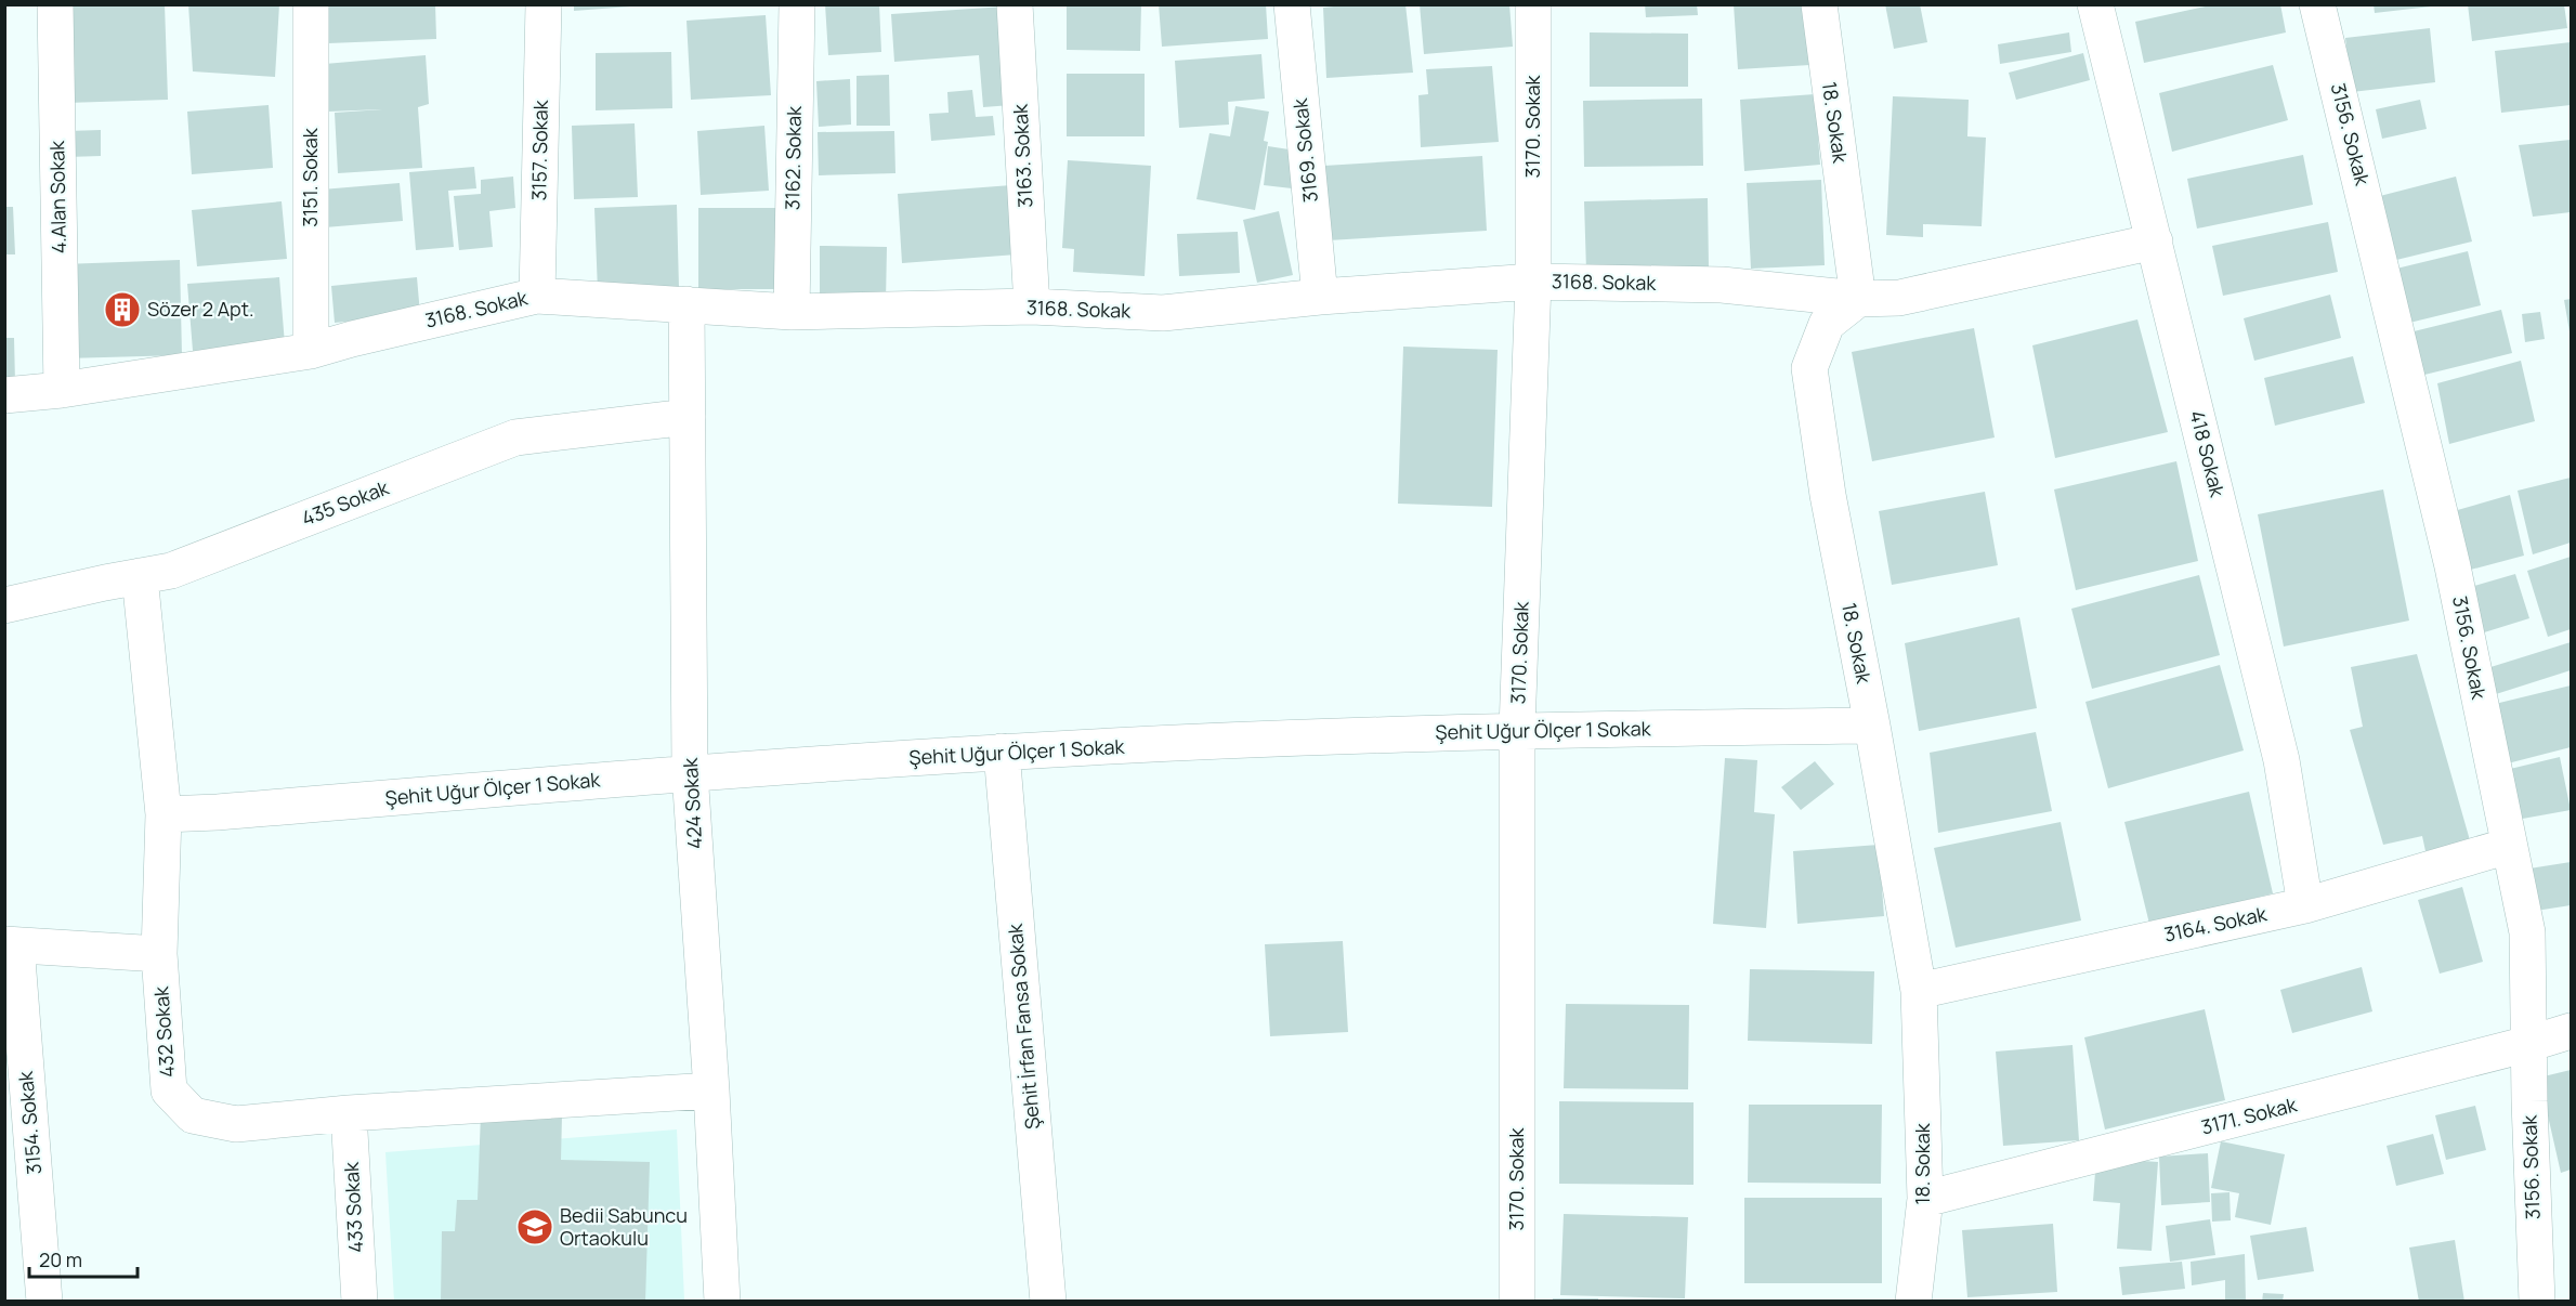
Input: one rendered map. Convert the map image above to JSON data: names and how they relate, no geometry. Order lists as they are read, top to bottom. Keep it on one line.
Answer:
{"streets":{"street":["18. Sokak","3170. Sokak","3156. Sokak","3157. Sokak","3169. Sokak","3163. Sokak","3162. Sokak","3151. Sokak","4.Alan Sokak","3168. Sokak","418 Sokak","435 Sokak","Şehit Uğur Ölçer 1 Sokak","424 Sokak","3164. Sokak","Şehit İrfan Fansa Sokak","432 Sokak","3171. Sokak","3154. Sokak","433 Sokak"]},"crossings":[["18. Sokak","3168. Sokak"],["18. Sokak","Şehit Uğur Ölçer 1 Sokak"],["18. Sokak","3164. Sokak"],["18. Sokak","3171. Sokak"],["3170. Sokak","3168. Sokak"],["3170. Sokak","Şehit Uğur Ölçer 1 Sokak"],["3156. Sokak","3164. Sokak"],["3156. Sokak","3171. Sokak"],["3157. Sokak","3168. Sokak"],["3169. Sokak","3168. Sokak"],["3163. Sokak","3168. Sokak"],["3162. Sokak","3168. Sokak"],["3151. Sokak","3168. Sokak"],["4.Alan Sokak","3168. Sokak"],["3168. Sokak","418 Sokak"],["3168. Sokak","424 Sokak"],["418 Sokak","3164. Sokak"],["435 Sokak","424 Sokak"],["435 Sokak","432 Sokak"],["Şehit Uğur Ölçer 1 Sokak","424 Sokak"],["Şehit Uğur Ölçer 1 Sokak","Şehit İrfan Fansa Sokak"],["Şehit Uğur Ölçer 1 Sokak","432 Sokak"],["424 Sokak","432 Sokak"],["432 Sokak","433 Sokak"]],"places":{"building":["Sözer 2 Apt."],"school or university":["Bedii Sabuncu Ortaokulu"]},"scale_bar":"20 m"}
